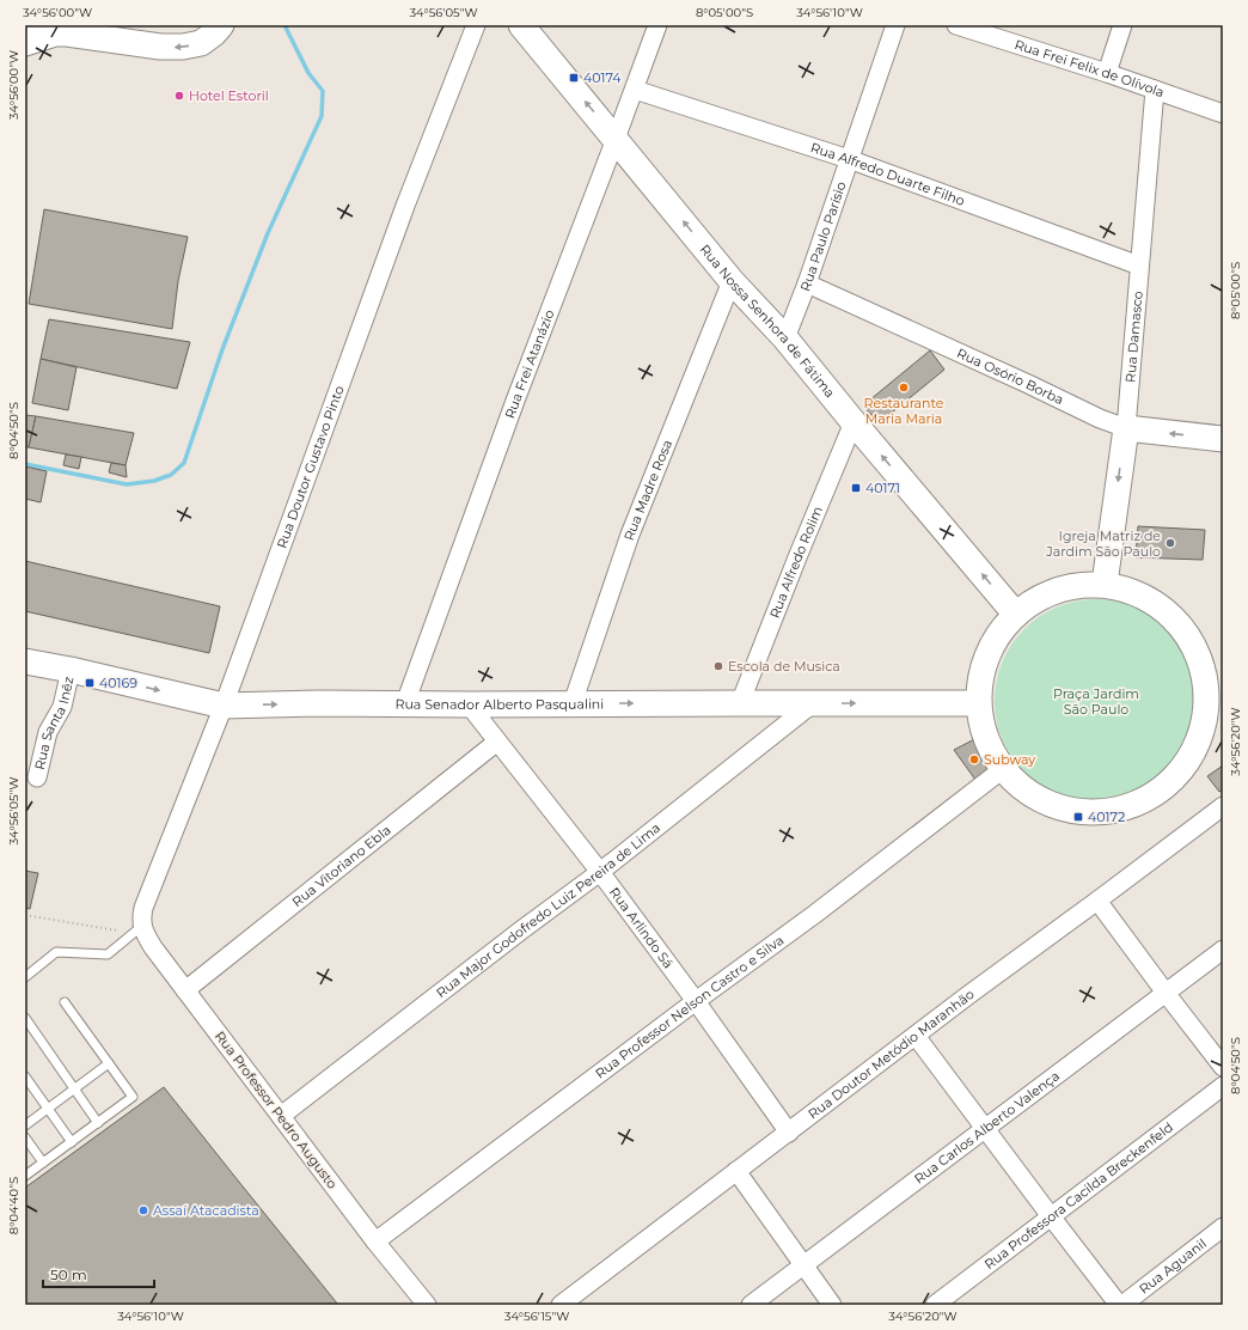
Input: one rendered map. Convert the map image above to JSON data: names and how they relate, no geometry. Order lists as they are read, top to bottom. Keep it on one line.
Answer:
{"streets":{"street":["Rua Frei Felix de Olívola","Rua Alfredo Duarte Filho","Rua Paulo Parísio","Rua Nossa Senhora de Fátima","Rua Damasco","Rua Frei Atanázio","Rua Osório Borba","Rua Doutor Gustavo Pinto","Rua Madre Rosa","Rua Alfredo Rolim","Rua Senador Alberto Pasqualini","Rua Santa Inêz","Rua Vitoriano Ebla","Rua Major Godofredo Luiz Pereira de Lima","Rua Arlindo Sá","Rua Professor Nelson Castro e Silva","Rua Doutor Metódio Maranhão","Rua Professor Pedro Augusto","Rua Carlos Alberto Valença","Rua Professora Cacilda Breckenfeld","Rua Aguanil"]},"crossings":[["Rua Frei Felix de Olívola","Rua Damasco"],["Rua Alfredo Duarte Filho","Rua Paulo Parísio"],["Rua Alfredo Duarte Filho","Rua Damasco"],["Rua Alfredo Duarte Filho","Rua Frei Atanázio"],["Rua Paulo Parísio","Rua Nossa Senhora de Fátima"],["Rua Paulo Parísio","Rua Osório Borba"],["Rua Nossa Senhora de Fátima","Rua Frei Atanázio"],["Rua Nossa Senhora de Fátima","Rua Madre Rosa"],["Rua Nossa Senhora de Fátima","Rua Alfredo Rolim"],["Rua Damasco","Rua Osório Borba"],["Rua Frei Atanázio","Rua Senador Alberto Pasqualini"],["Rua Doutor Gustavo Pinto","Rua Senador Alberto Pasqualini"],["Rua Doutor Gustavo Pinto","Rua Professor Pedro Augusto"],["Rua Madre Rosa","Rua Senador Alberto Pasqualini"],["Rua Alfredo Rolim","Rua Senador Alberto Pasqualini"],["Rua Senador Alberto Pasqualini","Rua Santa Inêz"],["Rua Senador Alberto Pasqualini","Rua Major Godofredo Luiz Pereira de Lima"],["Rua Senador Alberto Pasqualini","Rua Arlindo Sá"],["Rua Vitoriano Ebla","Rua Arlindo Sá"],["Rua Vitoriano Ebla","Rua Professor Pedro Augusto"],["Rua Major Godofredo Luiz Pereira de Lima","Rua Arlindo Sá"],["Rua Major Godofredo Luiz Pereira de Lima","Rua Professor Pedro Augusto"],["Rua Arlindo Sá","Rua Professor Nelson Castro e Silva"],["Rua Arlindo Sá","Rua Doutor Metódio Maranhão"],["Rua Professor Nelson Castro e Silva","Rua Professor Pedro Augusto"]],"one_way":["Rua Nossa Senhora de Fátima","Rua Senador Alberto Pasqualini"],"parks":["Praça Jardim São Paulo"],"places":{"transit":["40174","40171","40169","40172"],"other":["Hotel Estoril","Restaurante Maria Maria","Igreja Matriz de Jardim São Paulo","Escola de Musica","Subway","Assaí Atacadista"]},"scale_bar":"50 m","coordinates":["34°56'00\"W","34°56'05\"W","8°05'00\"S","34°56'10\"W","8°04'50\"S","34°56'20\"W","8°04'40\"S","34°56'15\"W"]}
